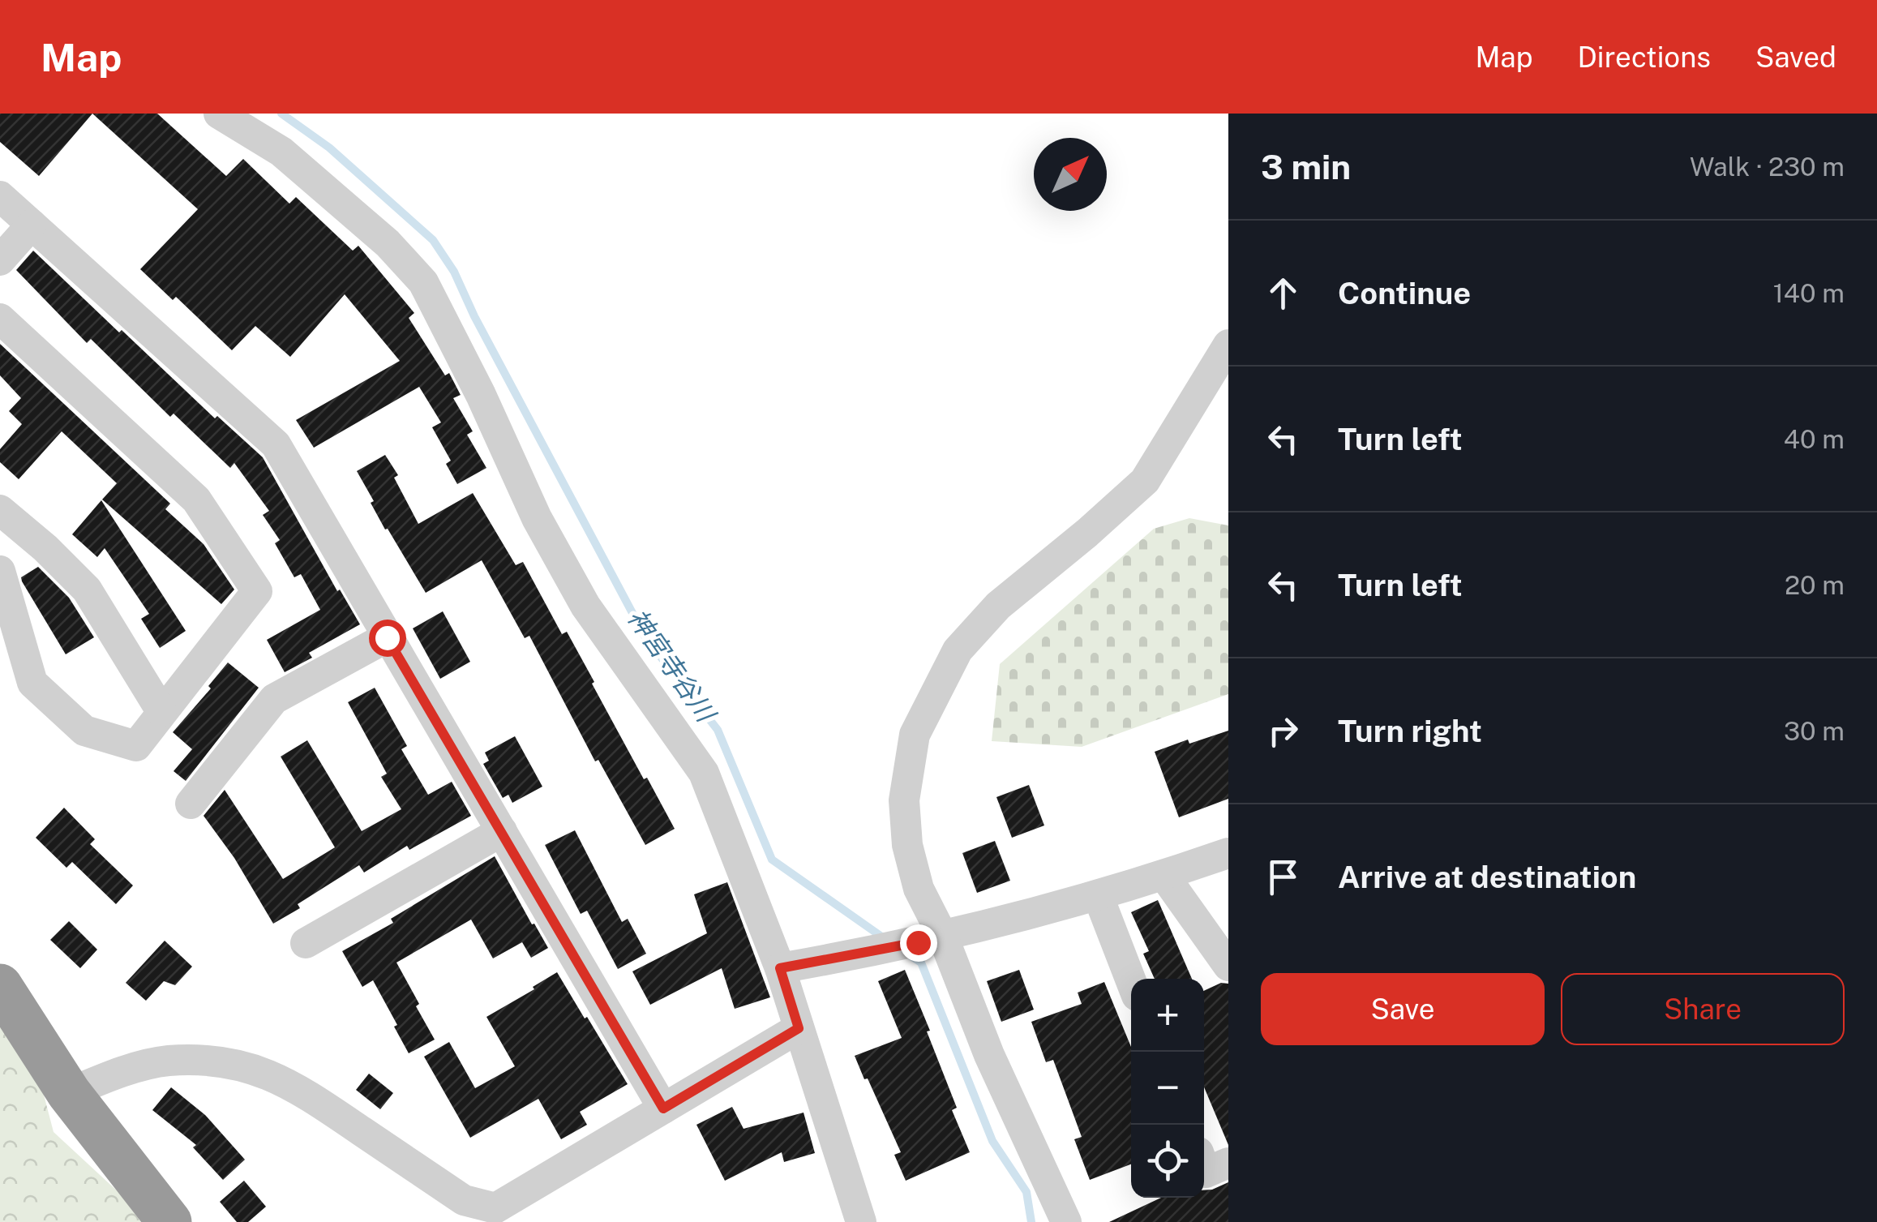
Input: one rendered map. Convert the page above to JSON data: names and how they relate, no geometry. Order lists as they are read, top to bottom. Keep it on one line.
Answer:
{"water":["神宮寺谷川"],"north":"top right","page":{"header":"Map","nav":["Map","Directions","Saved"],"heading":["3 min","Walk · 230 m"],"list":[["Continue","140 m"],["Turn left","40 m"],["Turn left","20 m"],["Turn right","30 m"],"Arrive at destination"],"buttons":["Save","Share"],"map_buttons":["+","−"]}}
